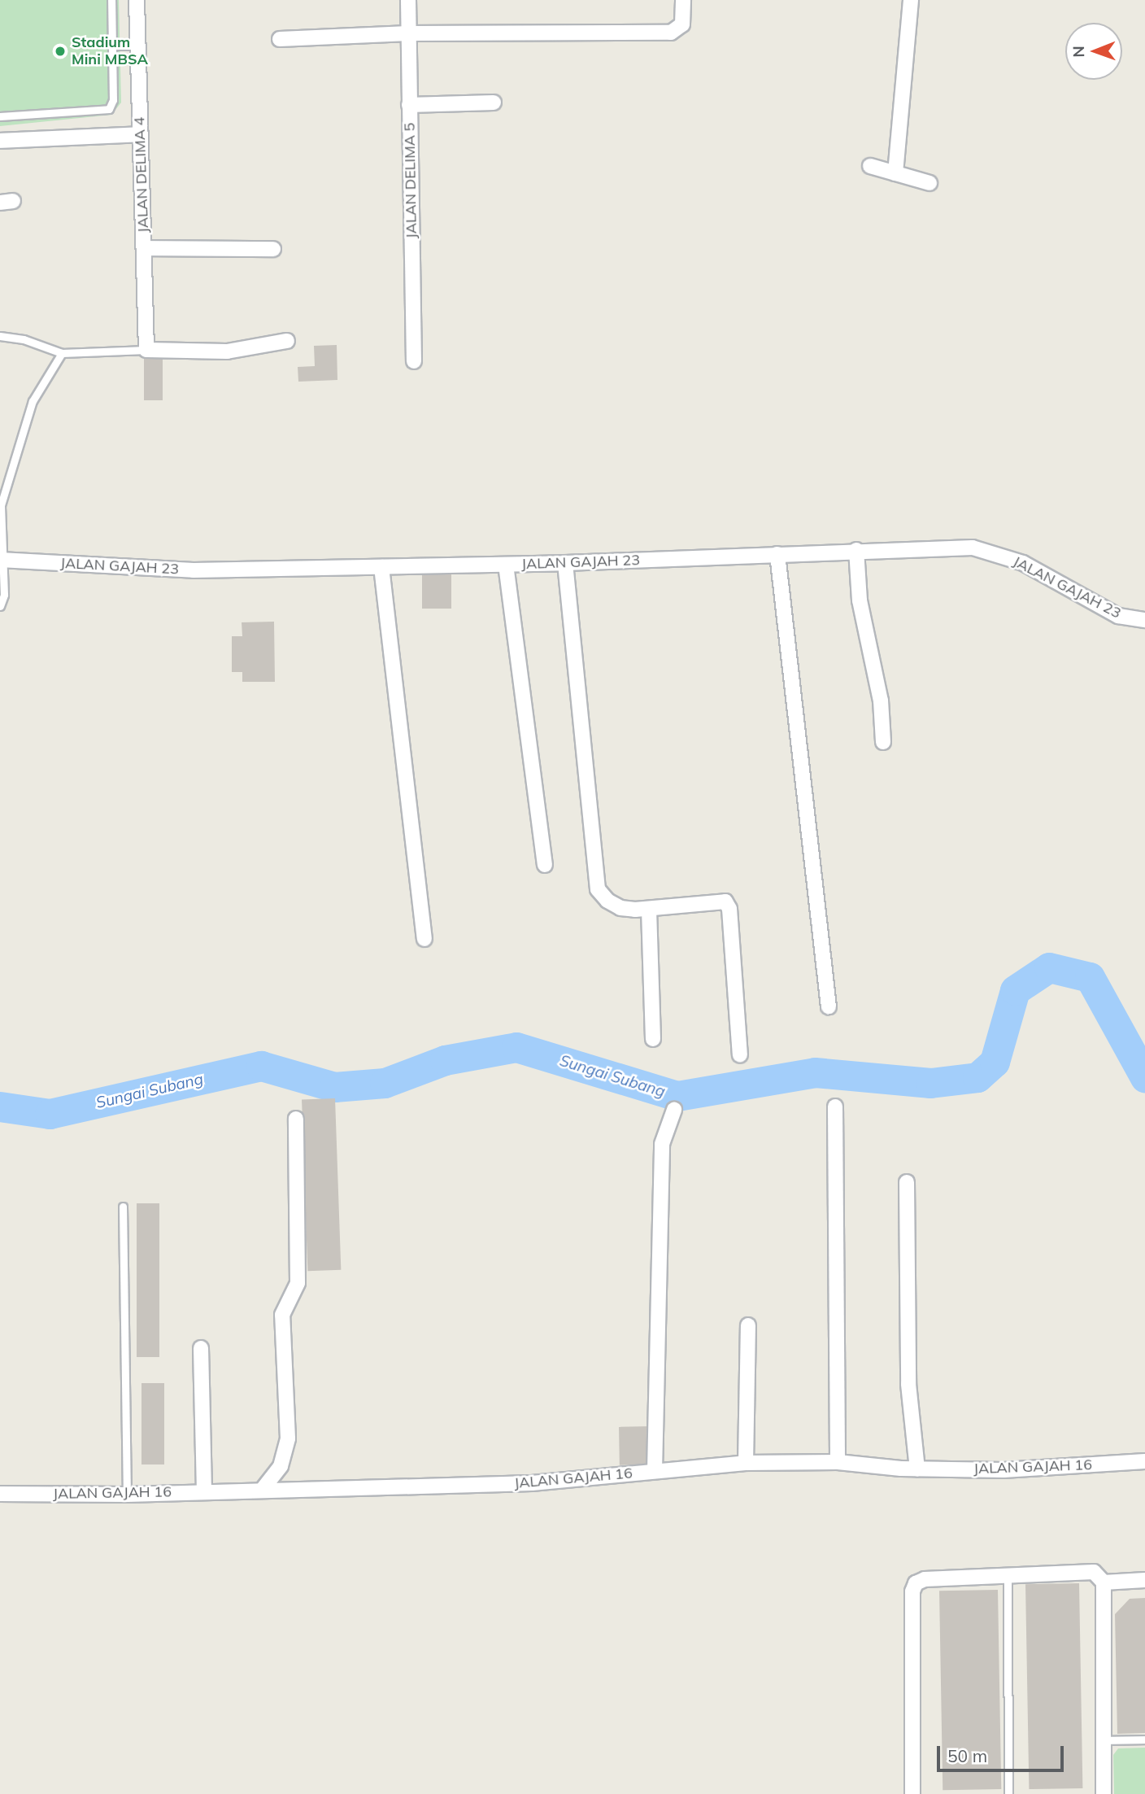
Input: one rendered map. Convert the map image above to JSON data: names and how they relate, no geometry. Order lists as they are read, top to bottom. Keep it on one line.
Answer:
{"streets":{"street":["JALAN DELIMA 4","JALAN DELIMA 5","JALAN GAJAH 23","JALAN GAJAH 16"]},"water":["Sungai Subang"],"places":["Stadium Mini MBSA"],"scale_bar":"50 m","north":"left"}
